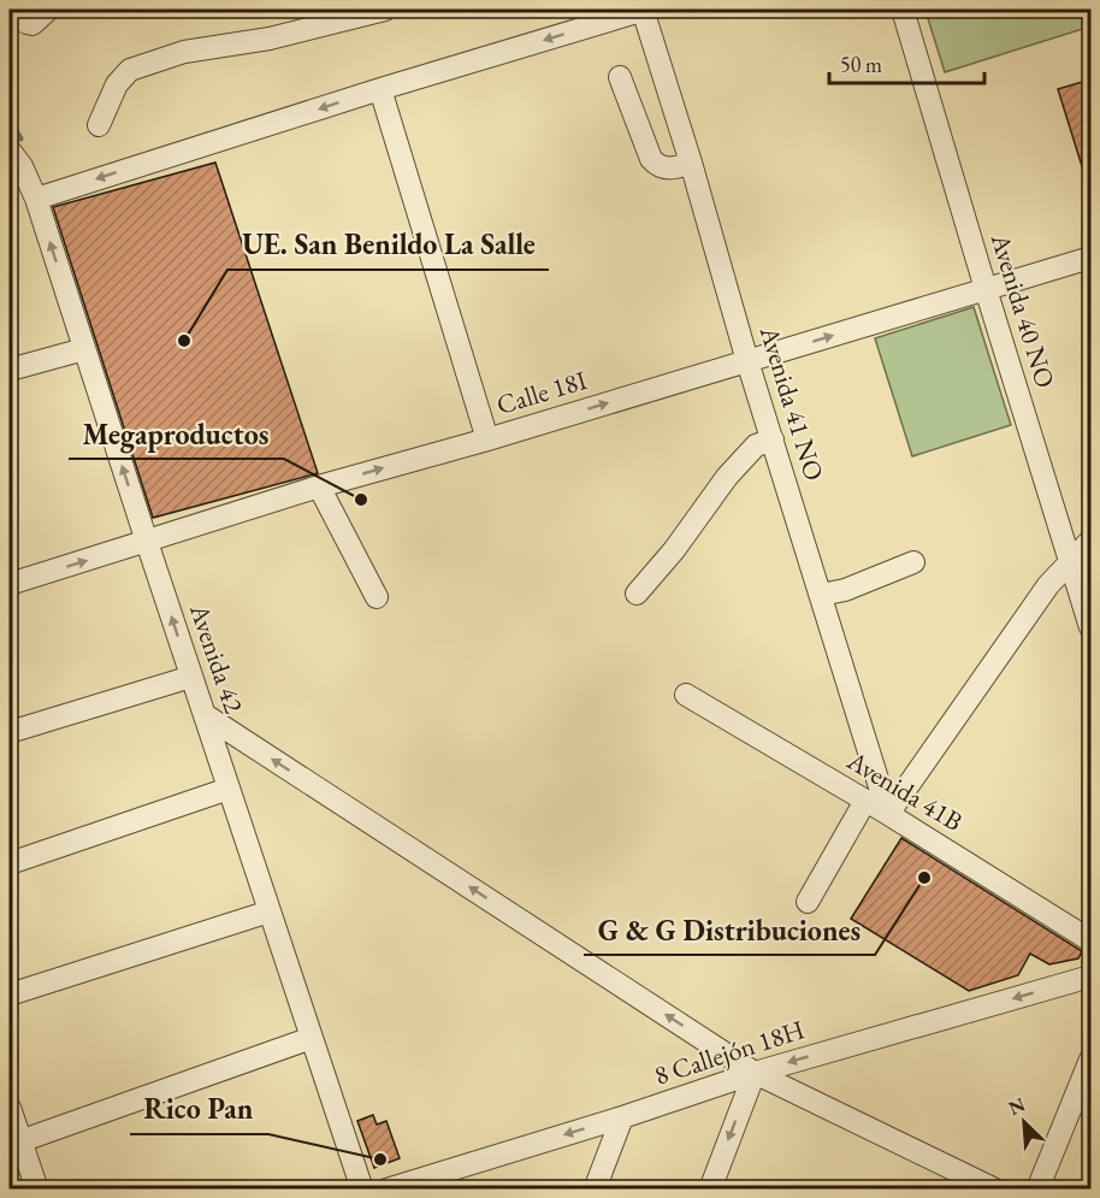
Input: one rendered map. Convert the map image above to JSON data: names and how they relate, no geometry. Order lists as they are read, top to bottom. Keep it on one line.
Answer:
{"streets":{"street":["Avenida 40 NO","Calle 18I","Avenida 41 NO","Avenida 42","Avenida 41B","8 Callejón 18H"]},"crossings":[["Avenida 40 NO","Calle 18I"],["Calle 18I","Avenida 41 NO"],["Calle 18I","Avenida 42"],["Avenida 41 NO","Avenida 41B"]],"one_way":["Calle 18I","Avenida 42","8 Callejón 18H"],"places":["UE. San Benildo La Salle","Megaproductos","G & G Distribuciones","Rico Pan"],"scale_bar":"50 m","north":"top left"}
